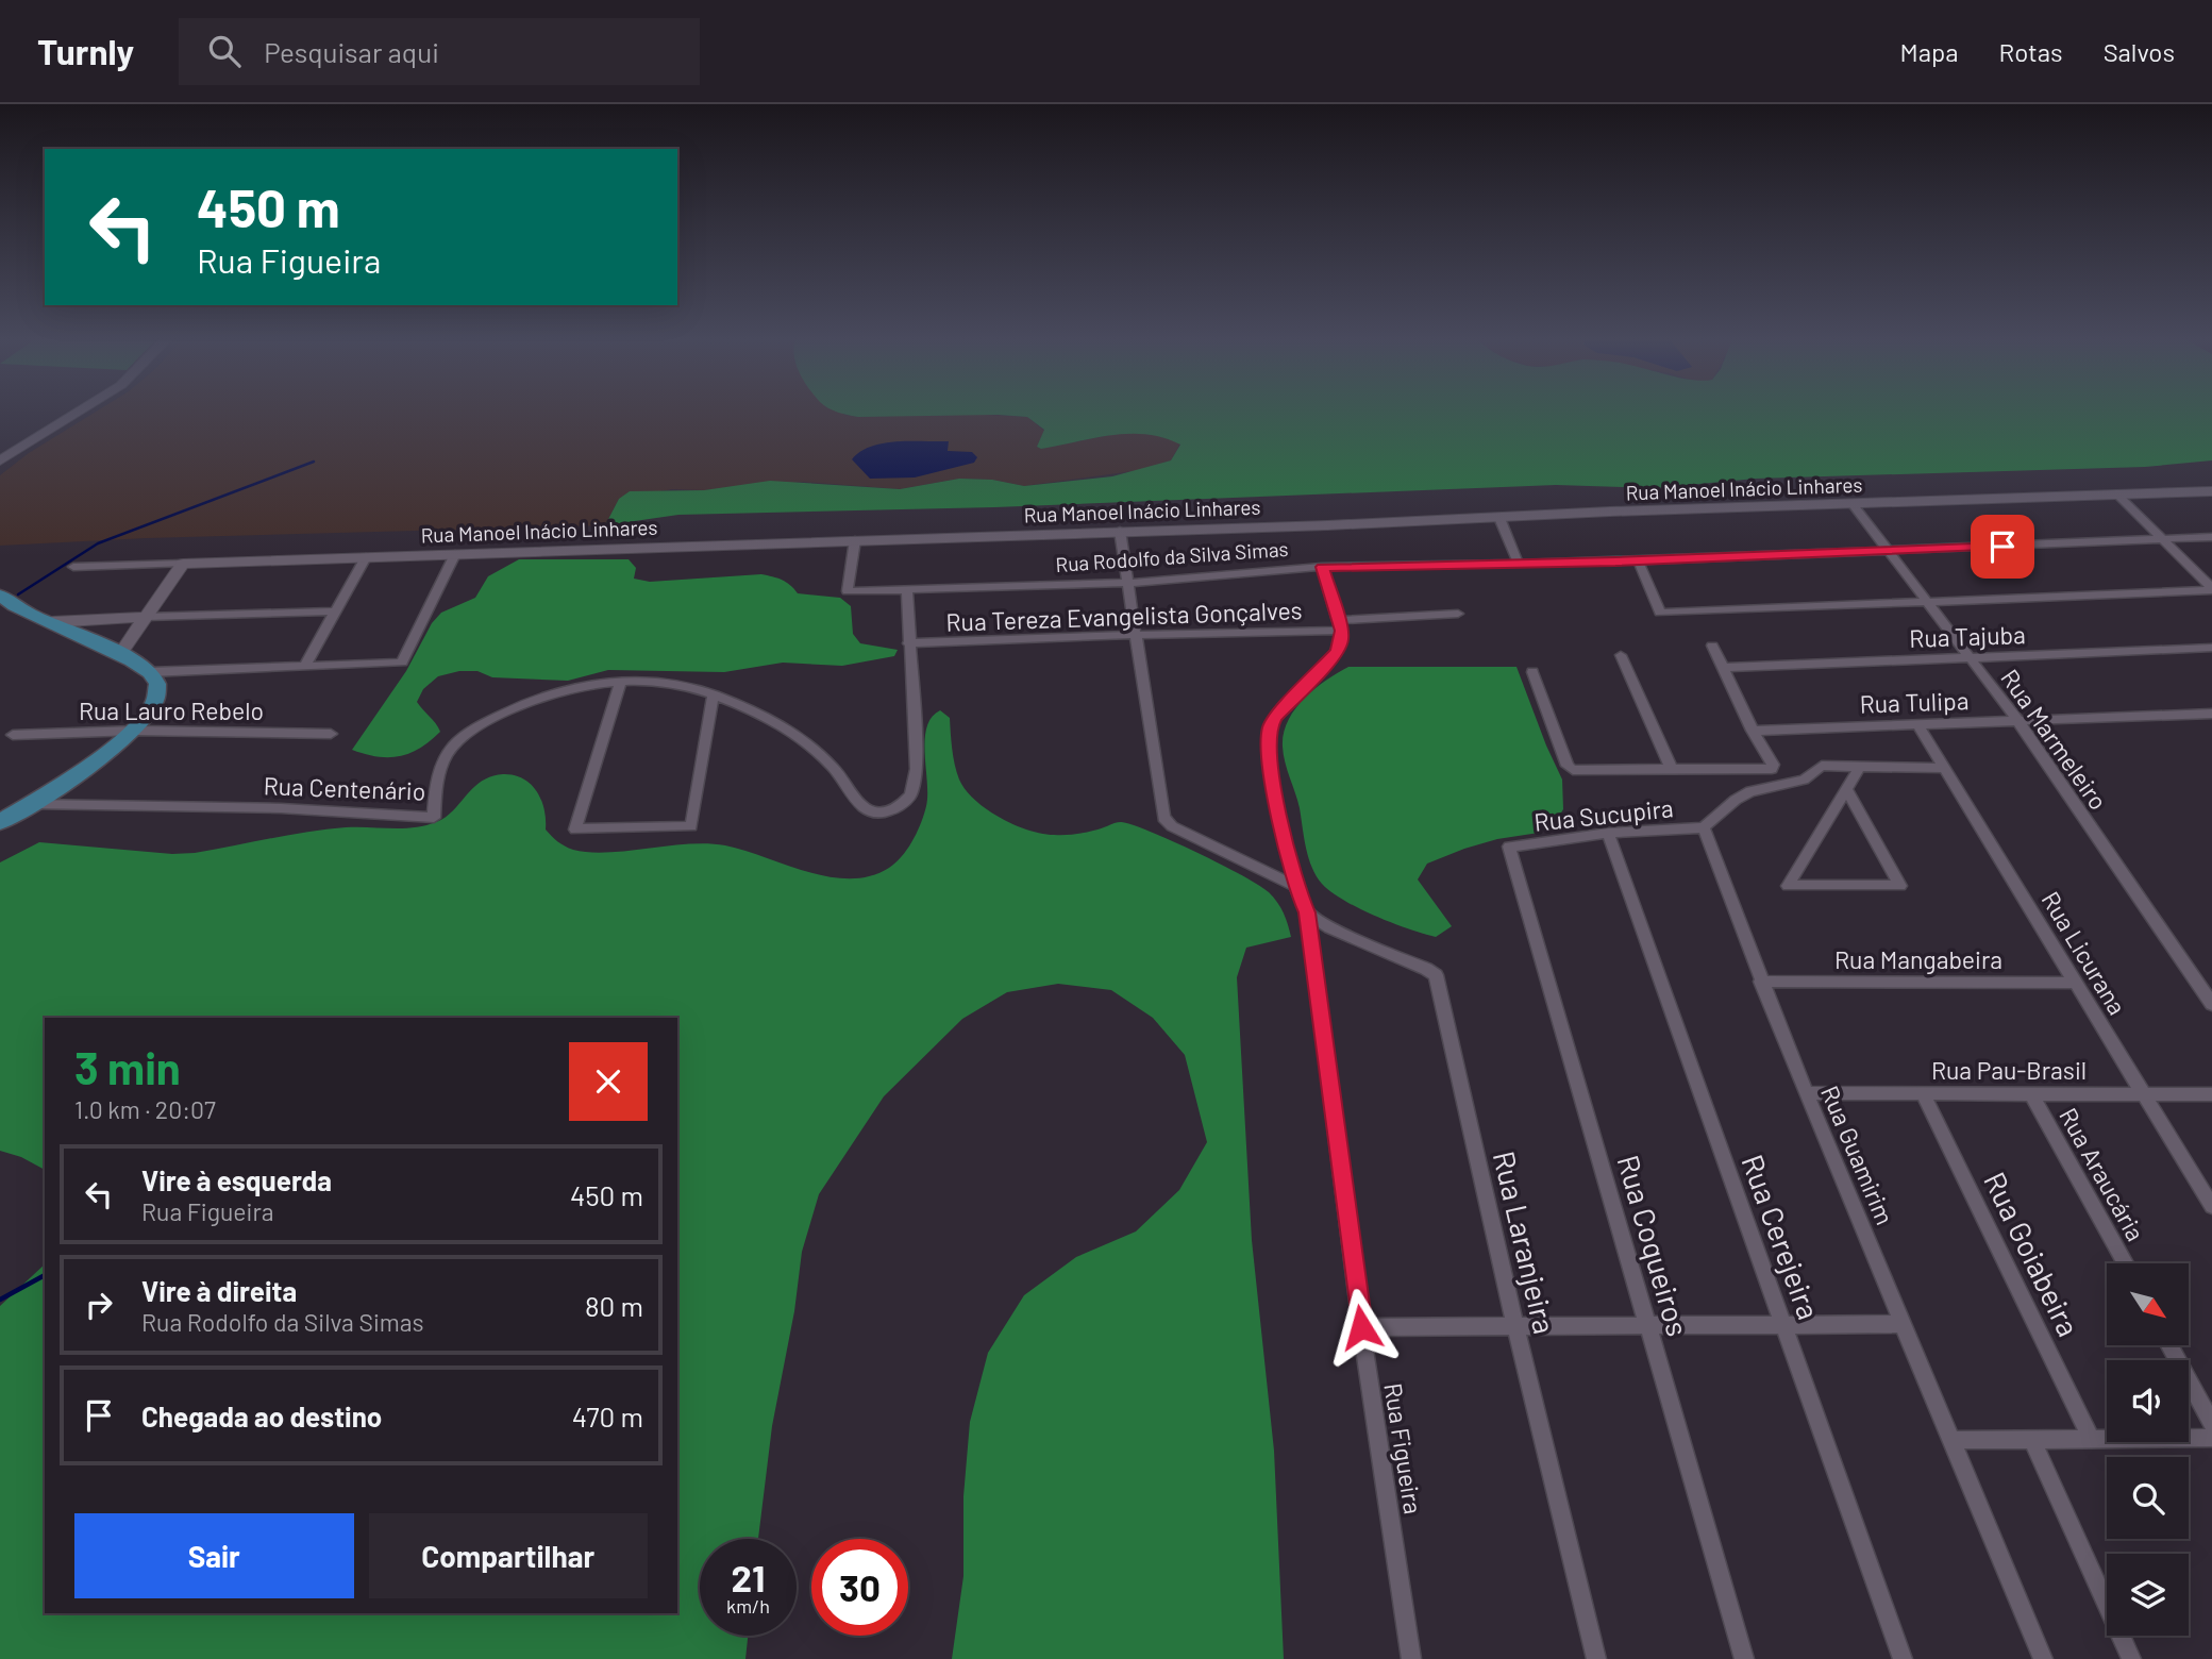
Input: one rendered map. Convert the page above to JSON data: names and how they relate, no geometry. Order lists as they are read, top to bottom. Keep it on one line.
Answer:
{"streets":{"main road":["Rua Manoel Inácio Linhares"],"street":["Rua Rodolfo da Silva Simas","Rua Tereza Evangelista Gonçalves","Rua Tajuba","Rua Tulipa","Rua Lauro Rebelo","Rua Marmeleiro","Rua Centenário","Rua Sucupira","Rua Licurana","Rua Mangabeira","Rua Pau-Brasil","Rua Guamirim","Rua Araucária","Rua Cerejeira","Rua Laranjeira","Rua Coqueiros","Rua Goiabeira","Rua Figueira"]},"crossings":[["Rua Manoel Inácio Linhares","Rua Rodolfo da Silva Simas"],["Rua Manoel Inácio Linhares","Rua Marmeleiro"],["Rua Rodolfo da Silva Simas","Rua Marmeleiro"],["Rua Tereza Evangelista Gonçalves","Rua Centenário"],["Rua Tereza Evangelista Gonçalves","Rua Figueira"],["Rua Tajuba","Rua Marmeleiro"],["Rua Tulipa","Rua Marmeleiro"],["Rua Tulipa","Rua Licurana"],["Rua Sucupira","Rua Guamirim"],["Rua Sucupira","Rua Cerejeira"],["Rua Sucupira","Rua Coqueiros"],["Rua Licurana","Rua Mangabeira"],["Rua Licurana","Rua Pau-Brasil"],["Rua Mangabeira","Rua Guamirim"],["Rua Pau-Brasil","Rua Guamirim"],["Rua Pau-Brasil","Rua Araucária"],["Rua Pau-Brasil","Rua Goiabeira"],["Rua Laranjeira","Rua Figueira"]],"north":"bottom right","page":{"header":"Turnly","search":"Pesquisar aqui","nav":["Mapa","Rotas","Salvos"],"turn":["450 m","Rua Figueira"],"heading":["3 min","1.0 km · 20:07"],"list":[{"name":"Vire à esquerda","note":"Rua Figueira","value":"450 m"},{"name":"Vire à direita","note":"Rua Rodolfo da Silva Simas","value":"80 m"},{"name":"Chegada ao destino","value":"470 m"}],"buttons":["Sair","Compartilhar"],"speed":"21 km/h","limit":"30"}}
